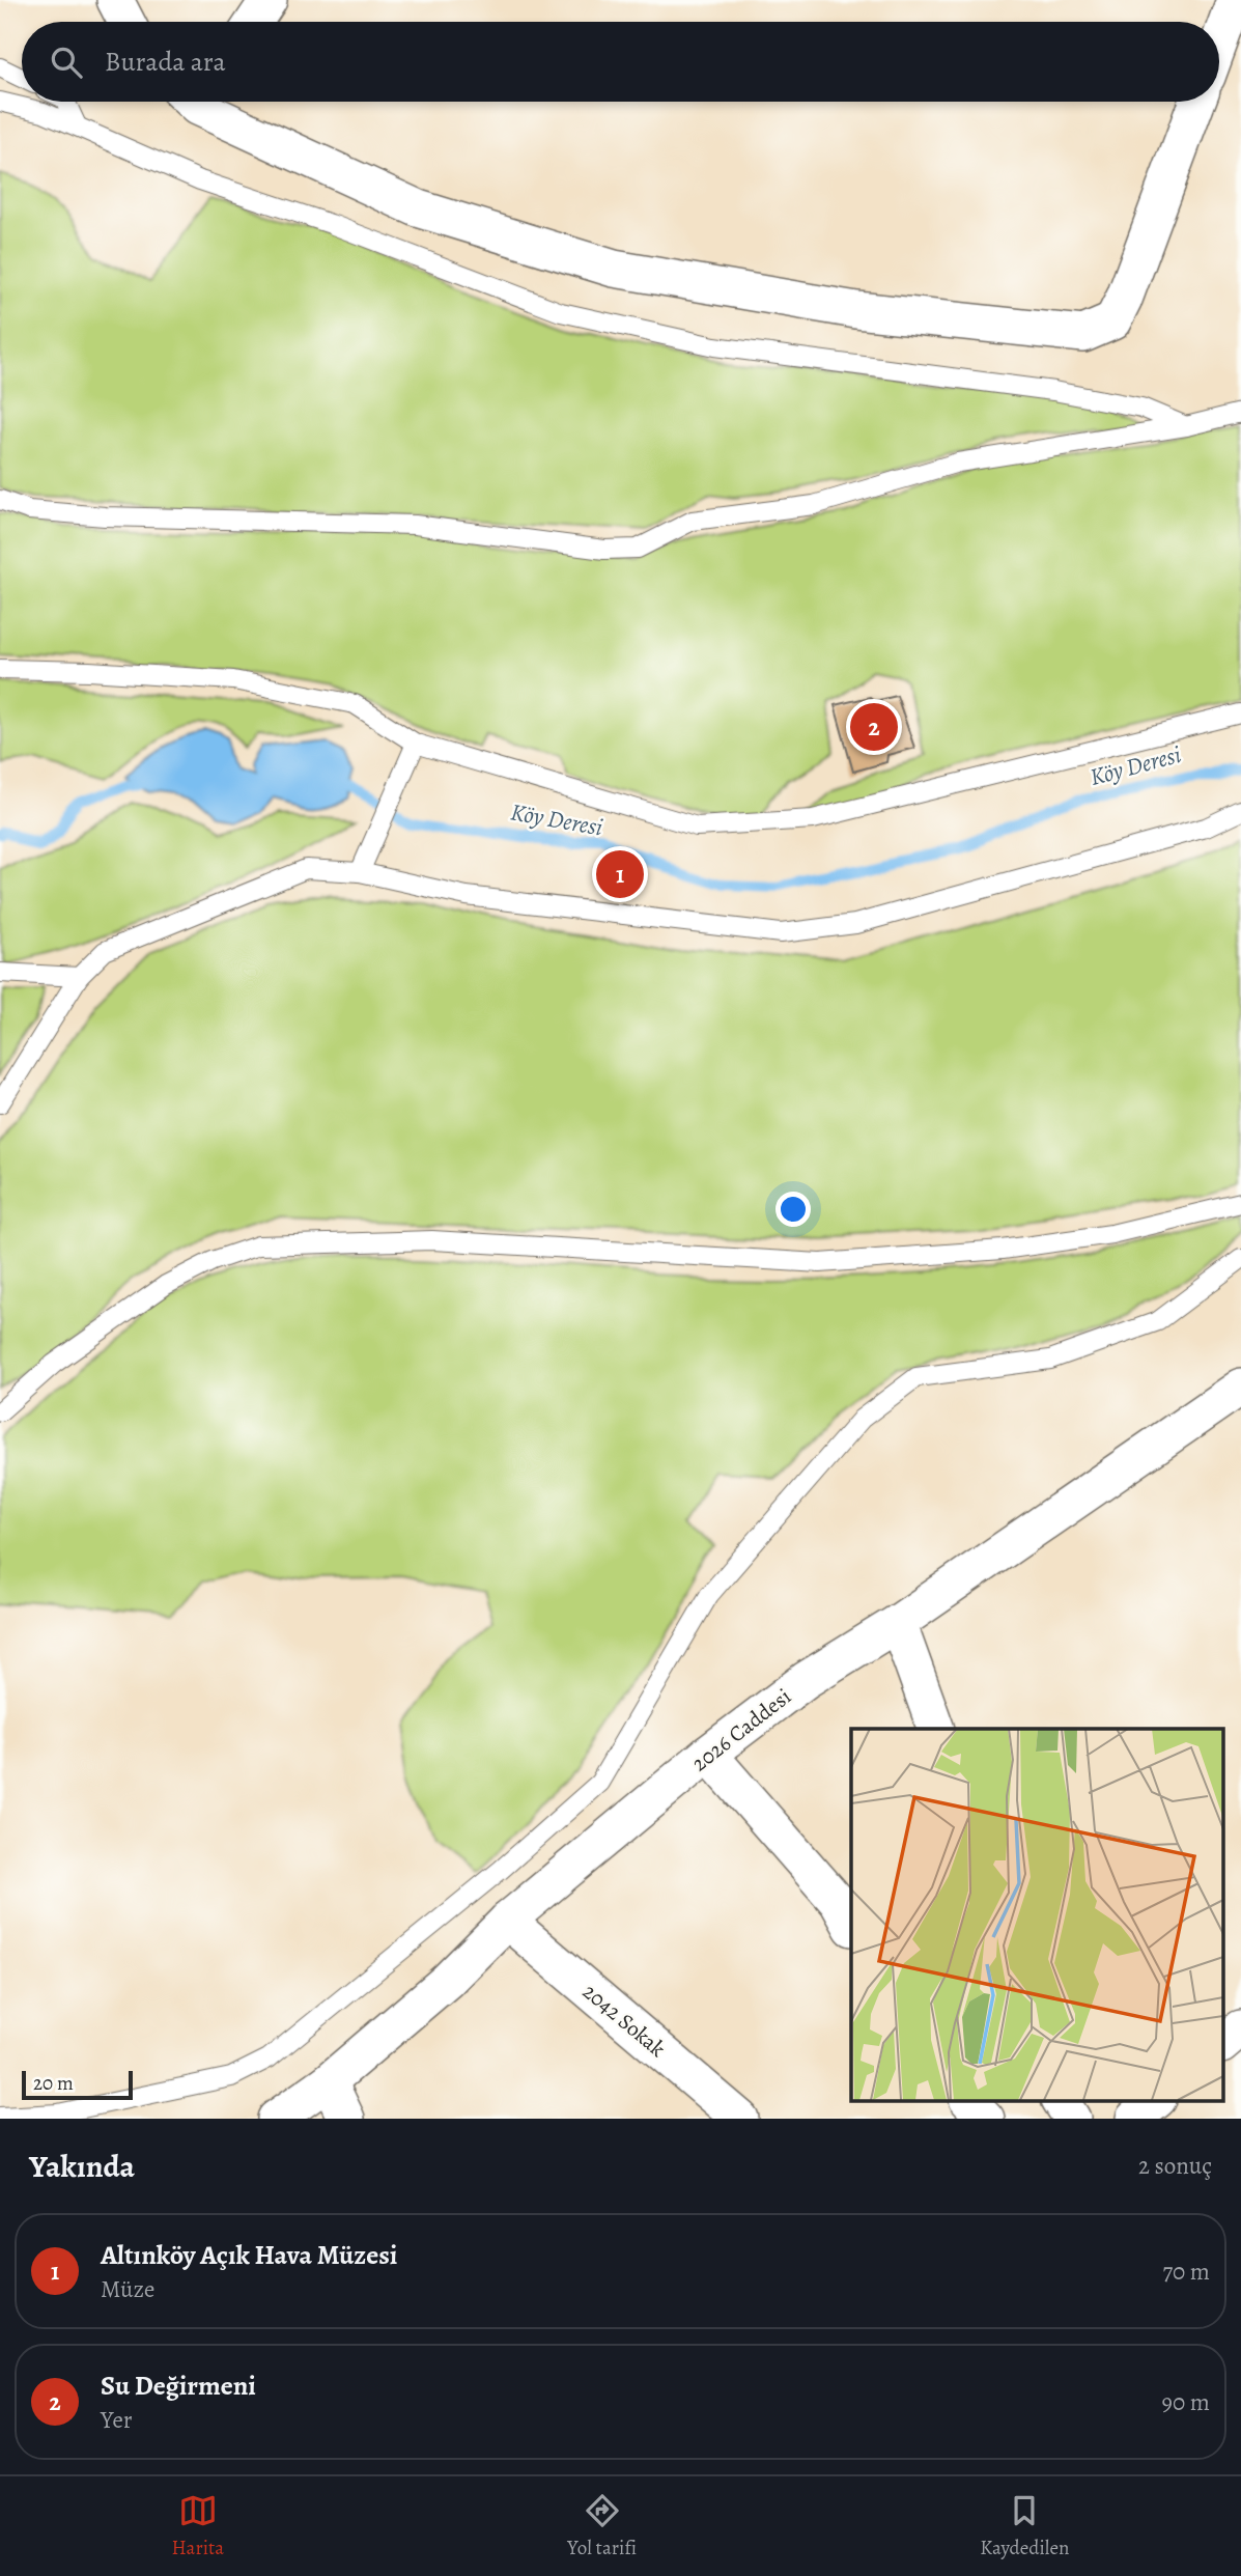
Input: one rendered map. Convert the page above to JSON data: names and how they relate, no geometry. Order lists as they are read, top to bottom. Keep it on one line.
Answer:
{"streets":{"street":["2026 Caddesi","2042 Sokak"]},"crossings":[["2026 Caddesi","2042 Sokak"]],"water":["Köy Deresi"],"scale_bar":"20 m","page":{"search":"Burada ara","pins":["2","1"],"scale":"20 m","heading":["Yakında","2 sonuç"],"list":[{"mark":"1","name":"Altınköy Açık Hava Müzesi","note":"Müze","value":"70 m"},{"mark":"2","name":"Su Değirmeni","note":"Yer","value":"90 m"}],"nav":["Harita","Yol tarifi","Kaydedilen"]}}
